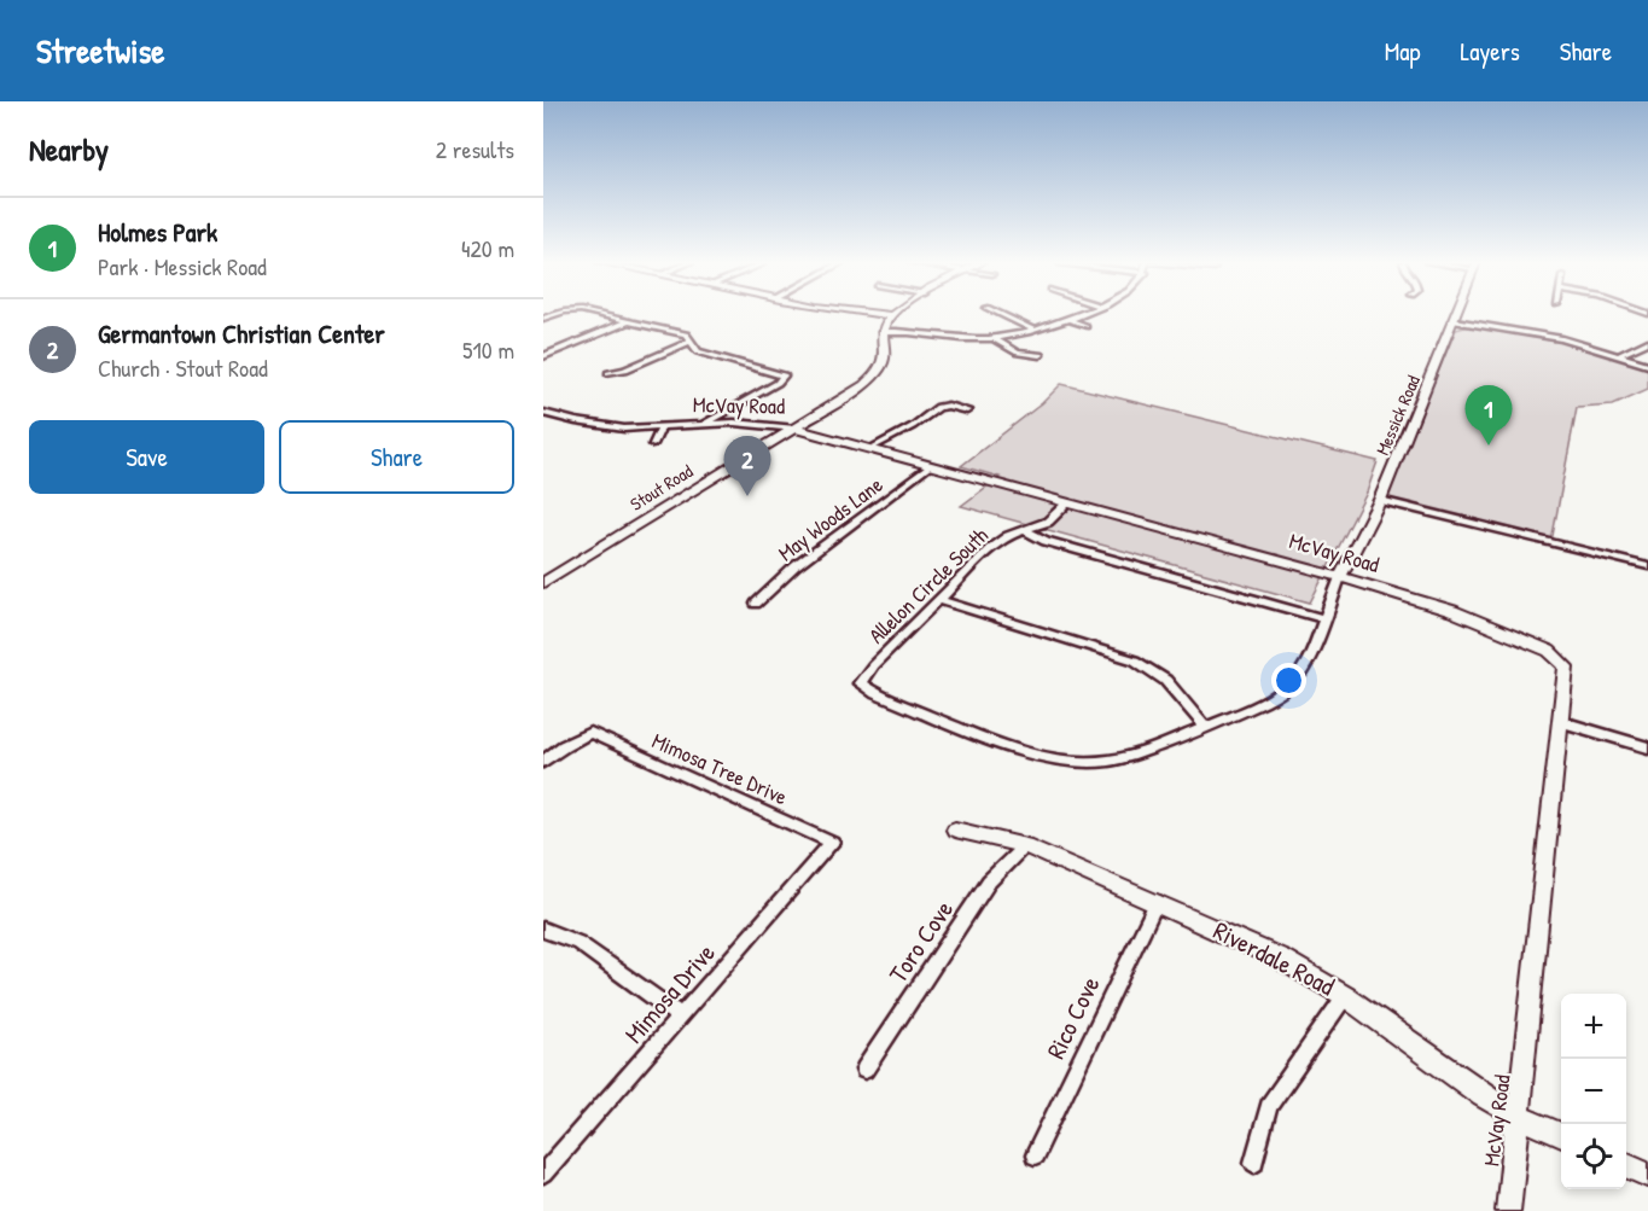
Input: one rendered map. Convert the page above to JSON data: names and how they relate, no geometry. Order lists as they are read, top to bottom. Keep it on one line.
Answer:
{"streets":{"street":["McVay Road","Messick Road","Stout Road","May Woods Lane","Allelon Circle South","Mimosa Tree Drive","Toro Cove","Riverdale Road","Mimosa Drive","Rico Cove"]},"crossings":[["McVay Road","Messick Road"],["McVay Road","Stout Road"],["McVay Road","May Woods Lane"],["McVay Road","Allelon Circle South"],["McVay Road","Riverdale Road"],["Mimosa Tree Drive","Mimosa Drive"],["Toro Cove","Riverdale Road"],["Riverdale Road","Rico Cove"]],"page":{"header":"Streetwise","nav":["Map","Layers","Share"],"heading":["Nearby","2 results"],"list":[{"mark":"1","name":"Holmes Park","note":"Park · Messick Road","value":"420 m"},{"mark":"2","name":"Germantown Christian Center","note":"Church · Stout Road","value":"510 m"}],"pins":["1","2"],"buttons":["Save","Share"],"map_buttons":["+","−"]}}
